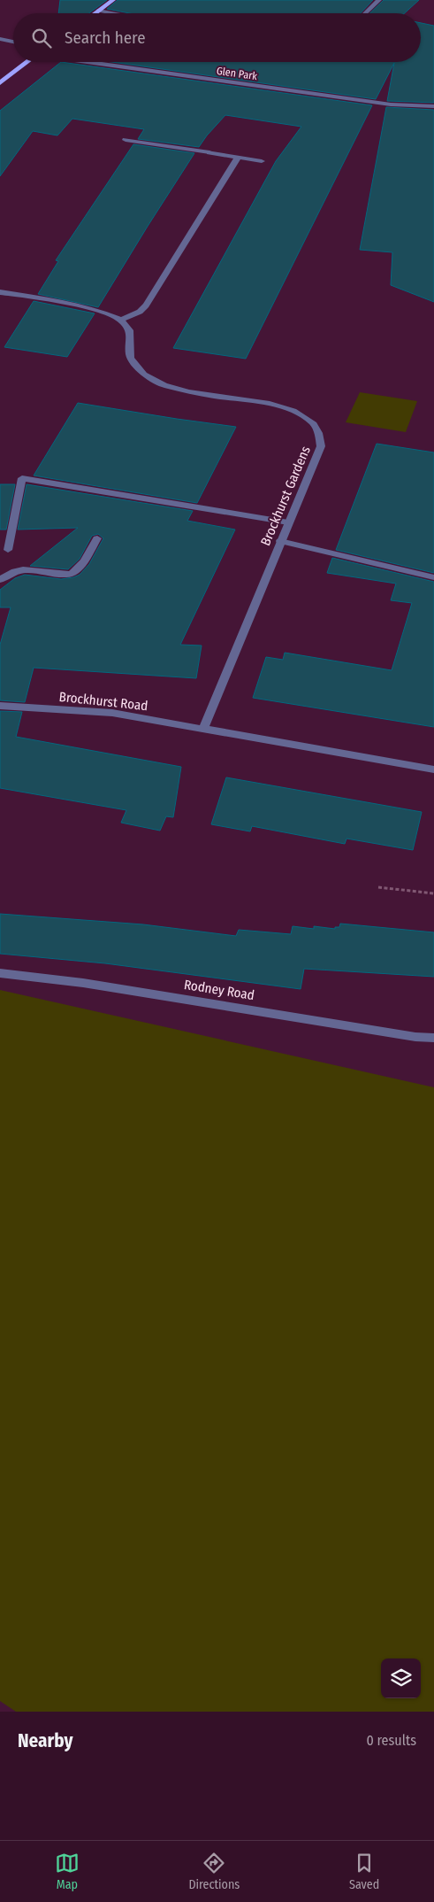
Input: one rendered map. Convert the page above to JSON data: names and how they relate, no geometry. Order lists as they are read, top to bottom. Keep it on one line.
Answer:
{"streets":{"street":["Glen Park","Brockhurst Gardens","Brockhurst Road","Rodney Road"]},"crossings":[["Brockhurst Gardens","Brockhurst Road"]],"page":{"search":"Search here","heading":["Nearby","0 results"],"nav":["Map","Directions","Saved"]}}
